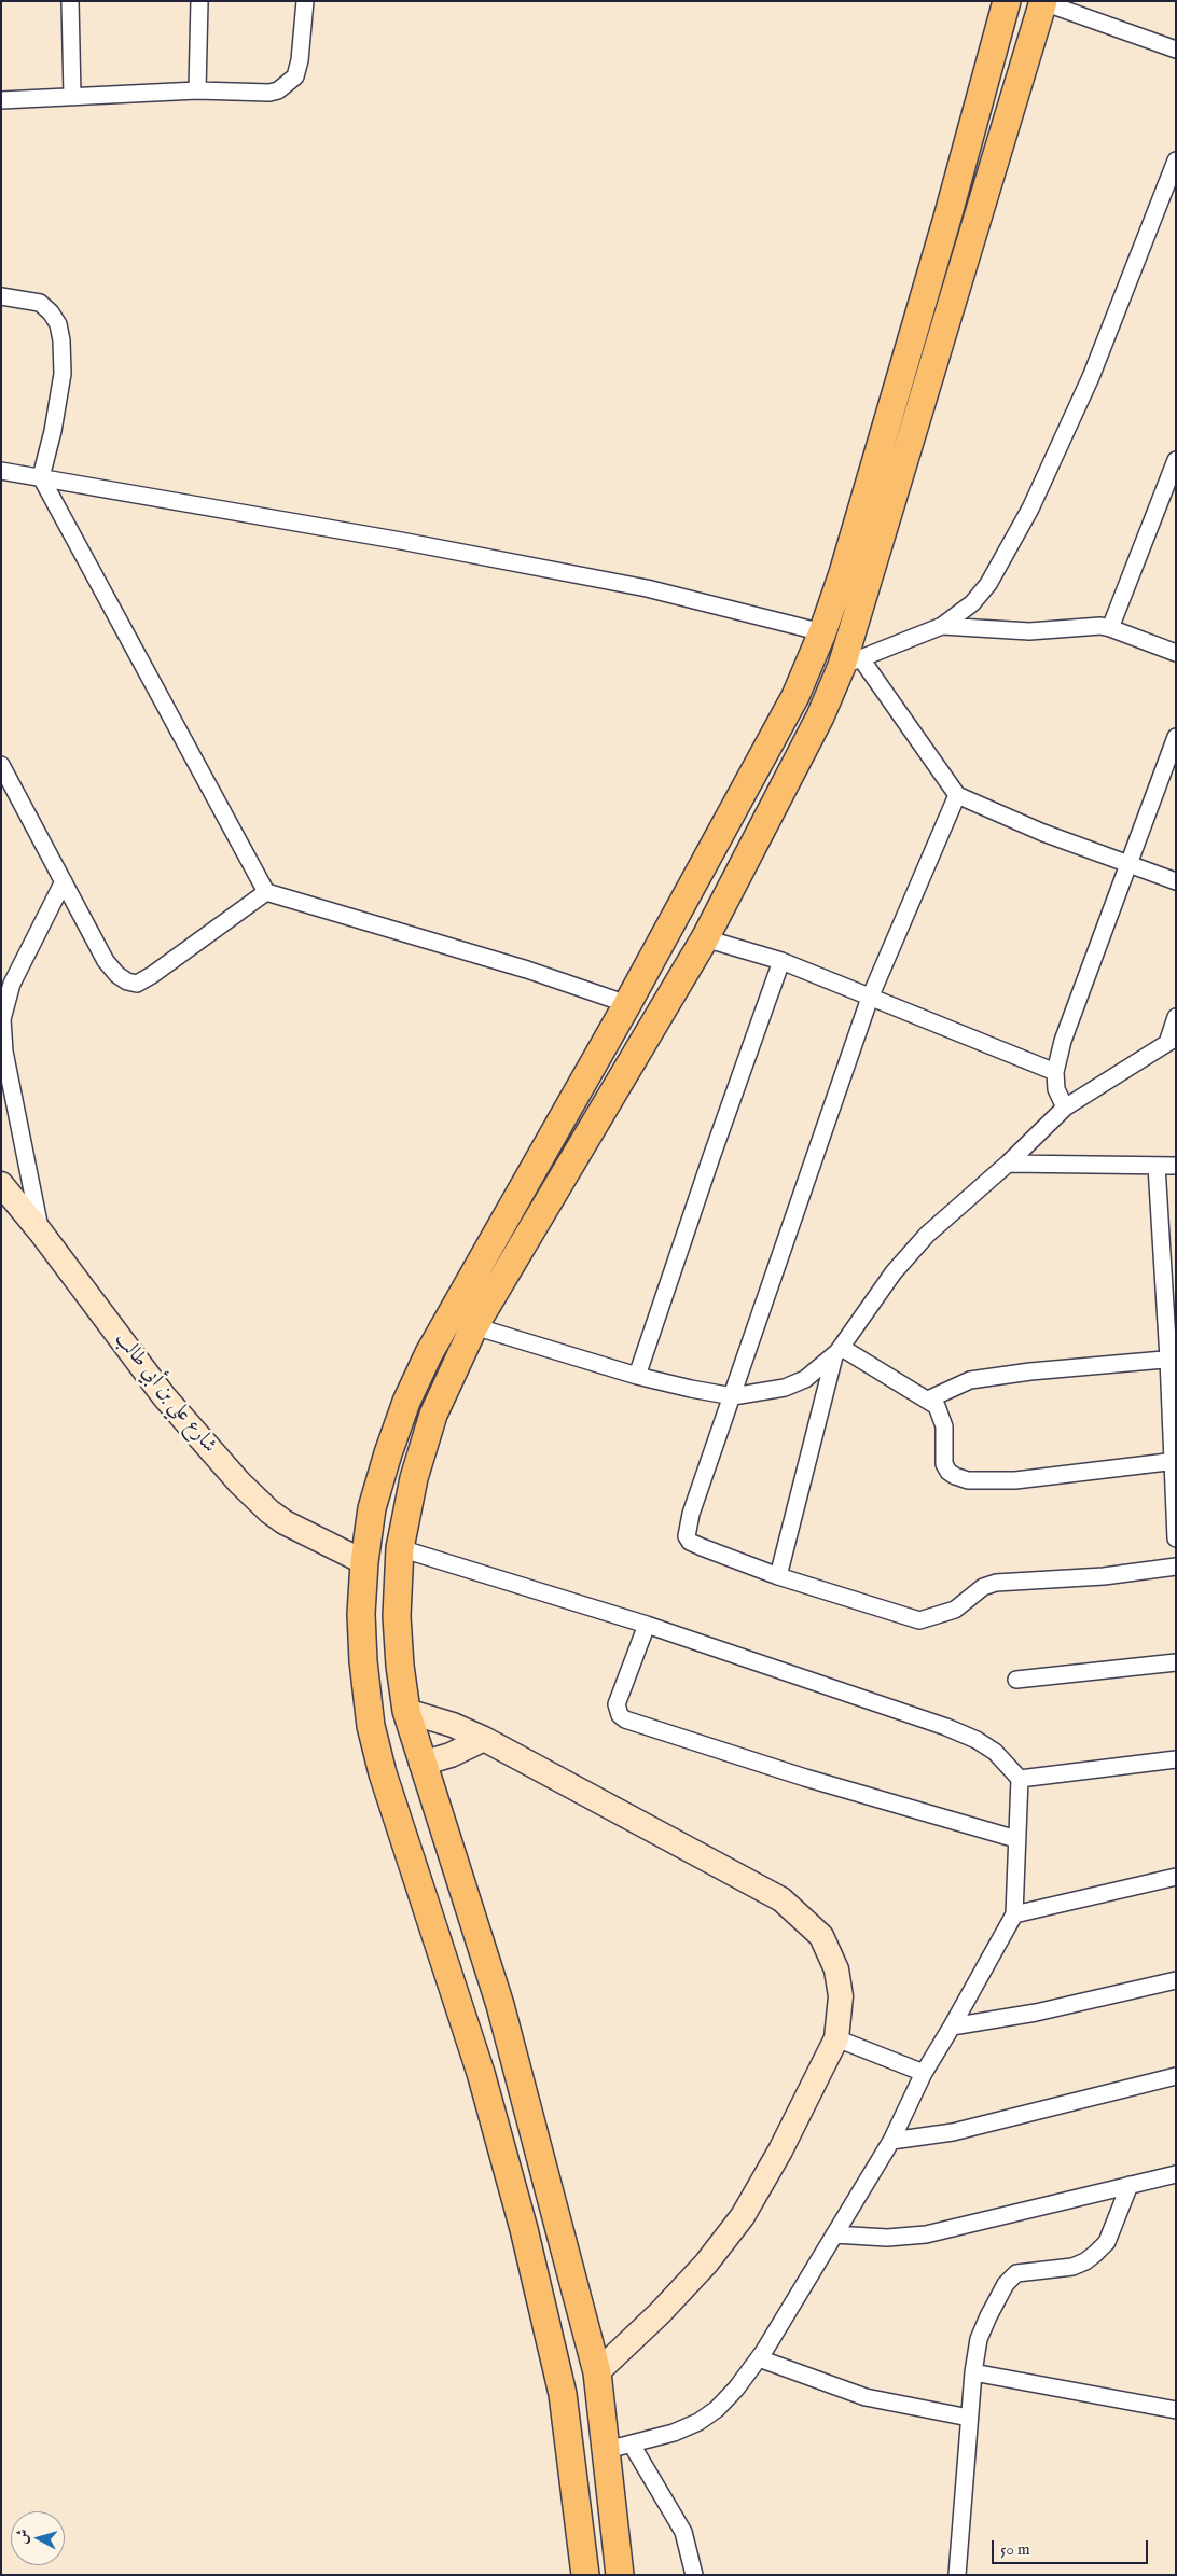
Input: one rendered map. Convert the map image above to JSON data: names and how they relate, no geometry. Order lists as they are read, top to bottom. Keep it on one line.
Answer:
{"streets":{"street":["شارع علي بن أبي طالب"]},"scale_bar":"50 m","north":"left"}
